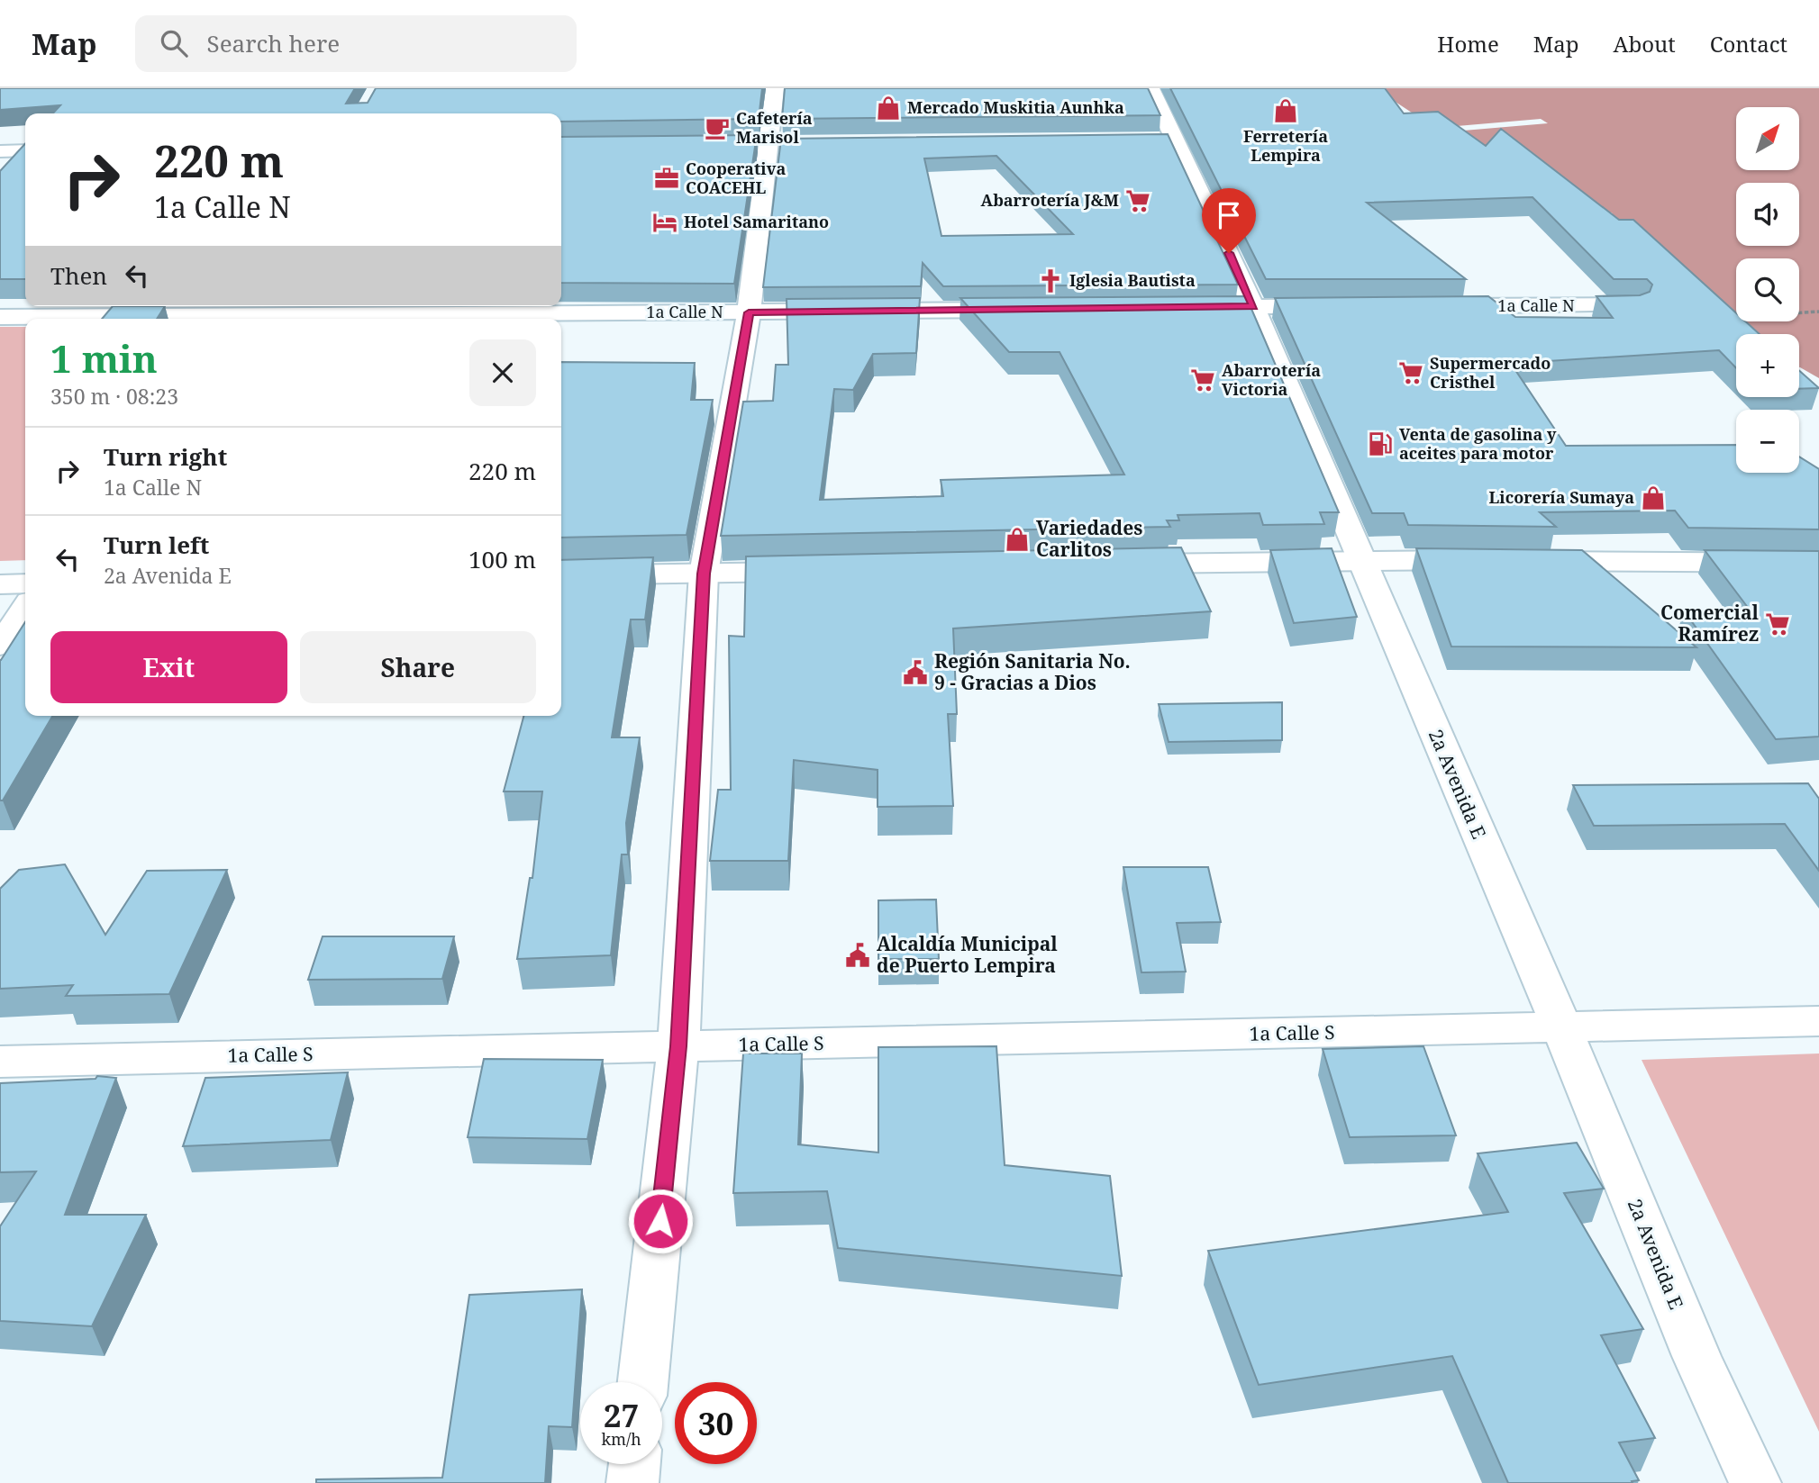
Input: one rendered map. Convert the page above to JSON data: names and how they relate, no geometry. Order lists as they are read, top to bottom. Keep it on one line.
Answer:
{"streets":{"street":["1a Calle N","2a Avenida E","1a Calle S"]},"crossings":[["2a Avenida E","1a Calle S"]],"places":{"shop":["Mercado Muskitia Aunhka","Ferretería Lempira","Licorería Sumaya","Variedades Carlitos"],"cafe":["Cafetería Marisol"],"office":["Cooperativa COACEHL"],"supermarket":["Abarrotería J&M","Supermercado Cristhel","Abarrotería Victoria","Comercial Ramírez"],"hotel":["Hotel Samaritano"],"church":["Iglesia Bautista"],"fuel station":["Venta de gasolina y aceites para motor"],"public building":["Región Sanitaria No. 9 - Gracias a Dios","Alcaldía Municipal de Puerto Lempira"]},"north":"top right","page":{"header":"Map","search":"Search here","nav":["Home","Map","About","Contact"],"map_buttons":["+","−"],"turn":["220 m","1a Calle N"],"then":"Then","heading":["1 min","350 m · 08:23"],"list":[{"name":"Turn right","note":"1a Calle N","value":"220 m"},{"name":"Turn left","note":"2a Avenida E","value":"100 m"}],"buttons":["Exit","Share"],"speed":"27 km/h","limit":"30"}}
